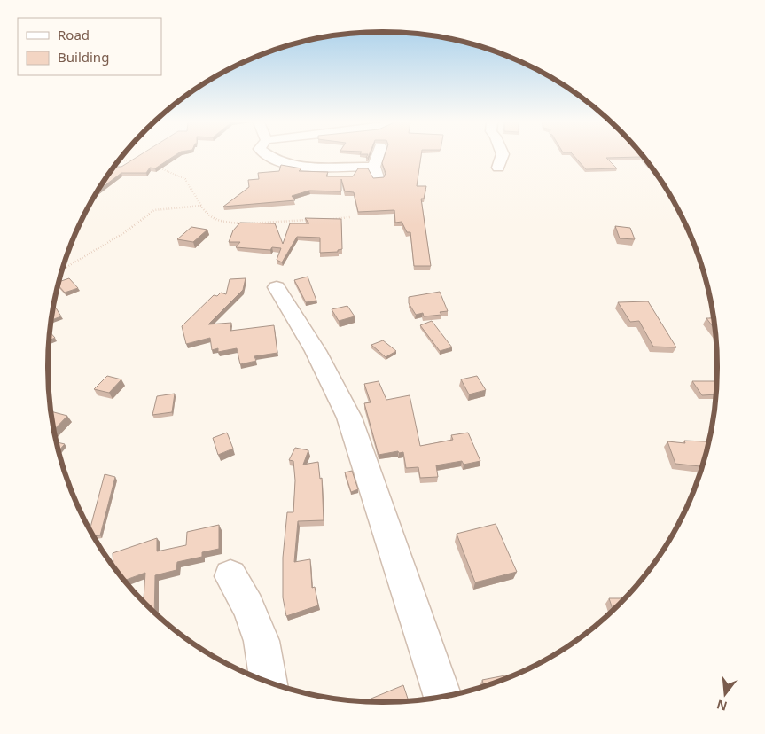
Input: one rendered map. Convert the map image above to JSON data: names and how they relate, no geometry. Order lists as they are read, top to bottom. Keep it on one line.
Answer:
{"legend":["Road","Building"],"north":"bottom"}
